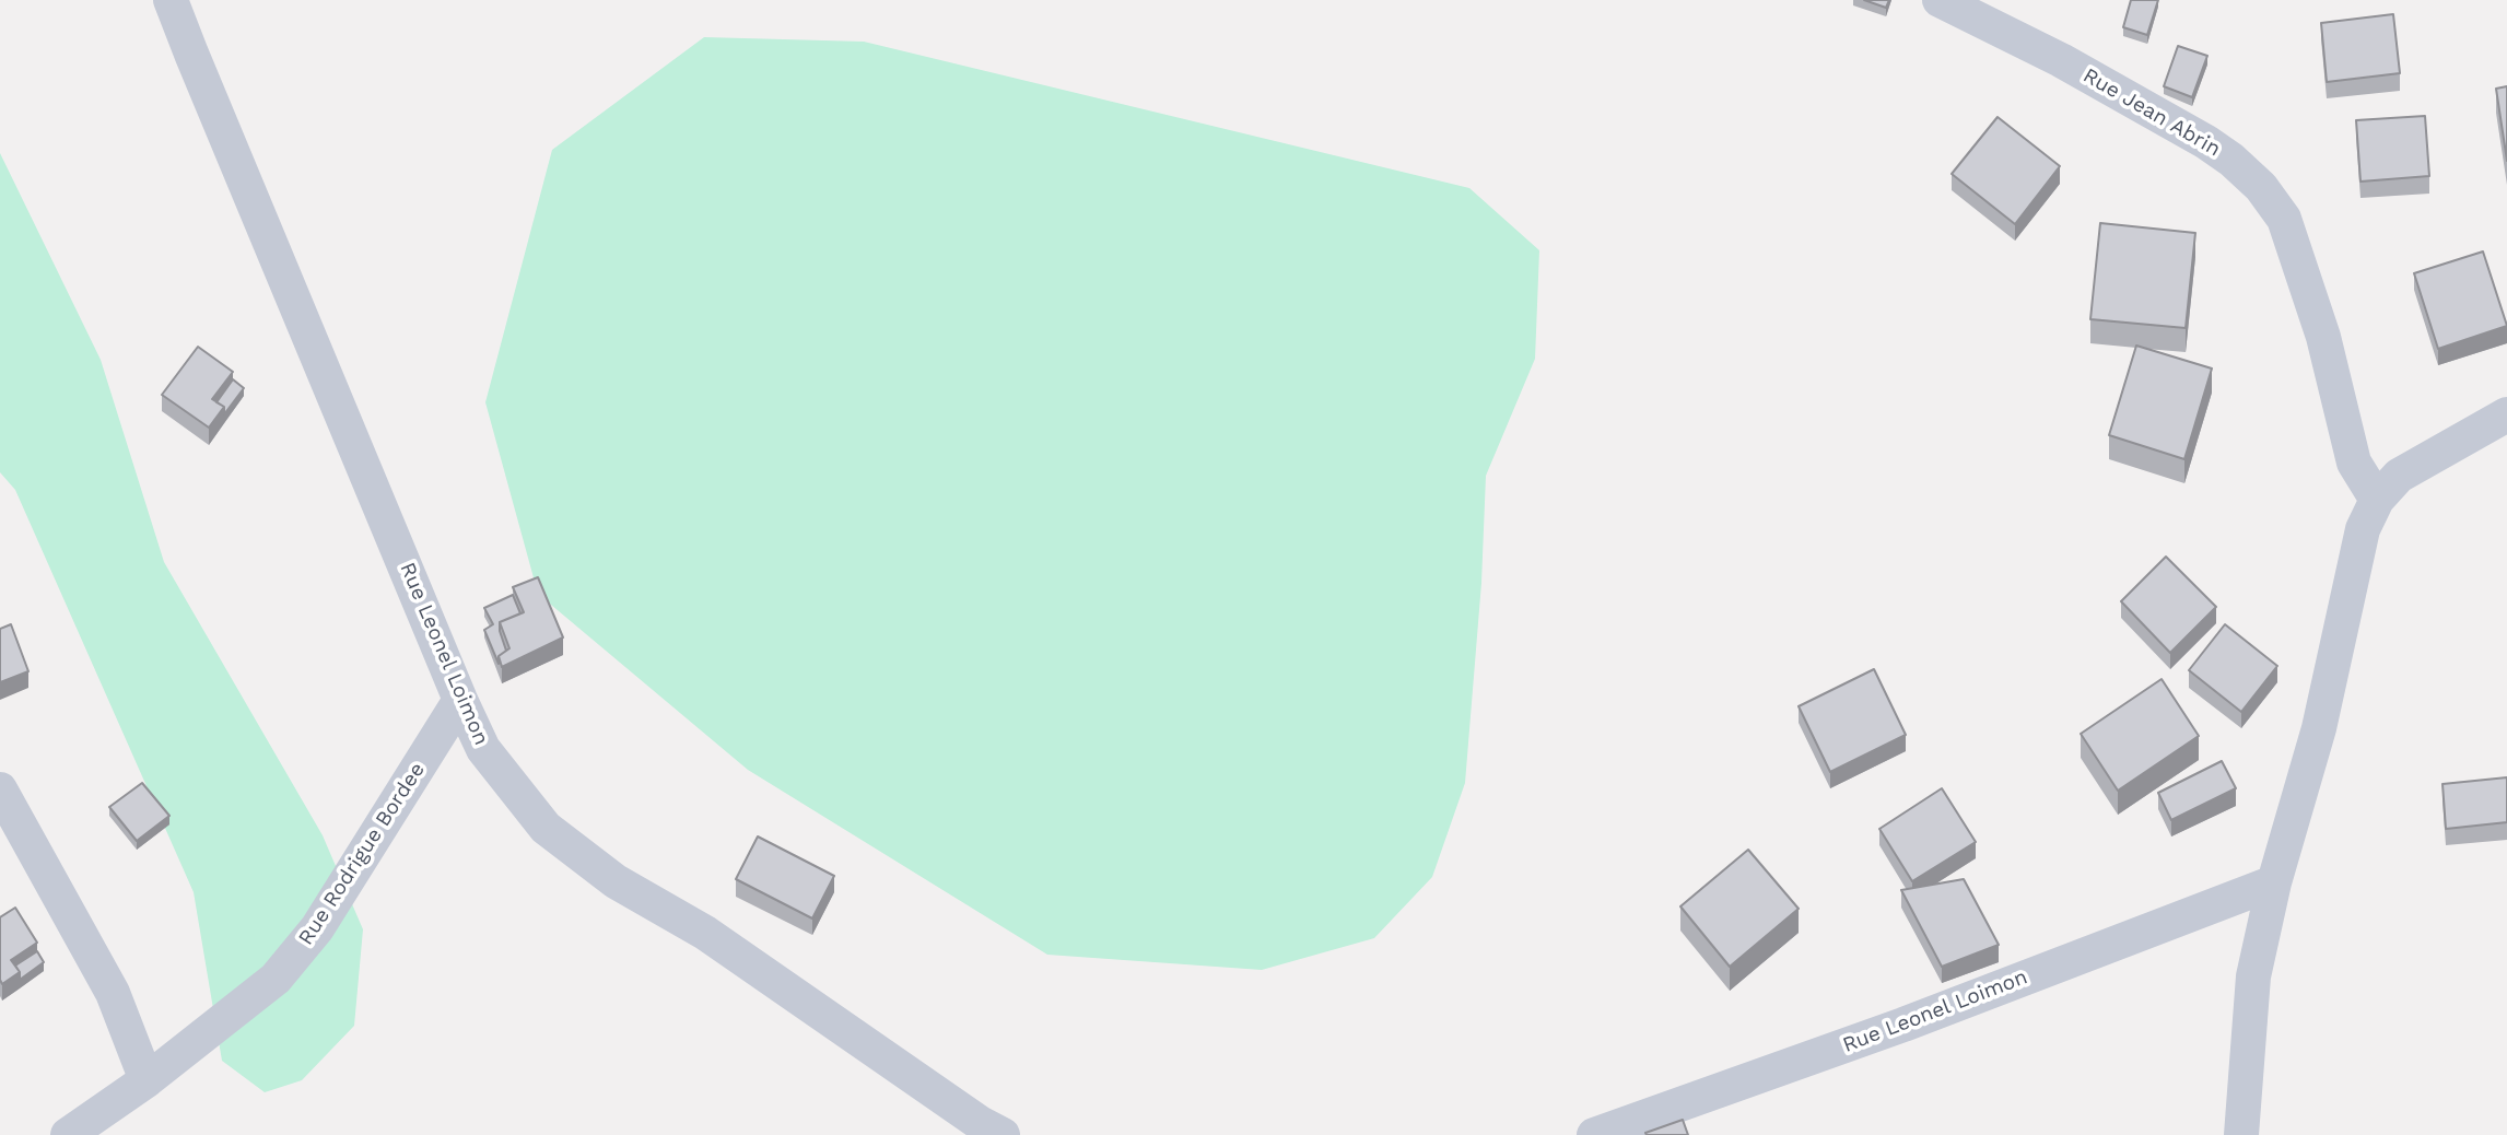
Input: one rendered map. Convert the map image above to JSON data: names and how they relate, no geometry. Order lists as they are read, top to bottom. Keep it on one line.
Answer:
{"streets":{"street":["Rue Jean Abrin","Rue Leonel Loimon","Rue Rodrigue Bordee"]},"crossings":[["Rue Leonel Loimon","Rue Rodrigue Bordee"]]}
